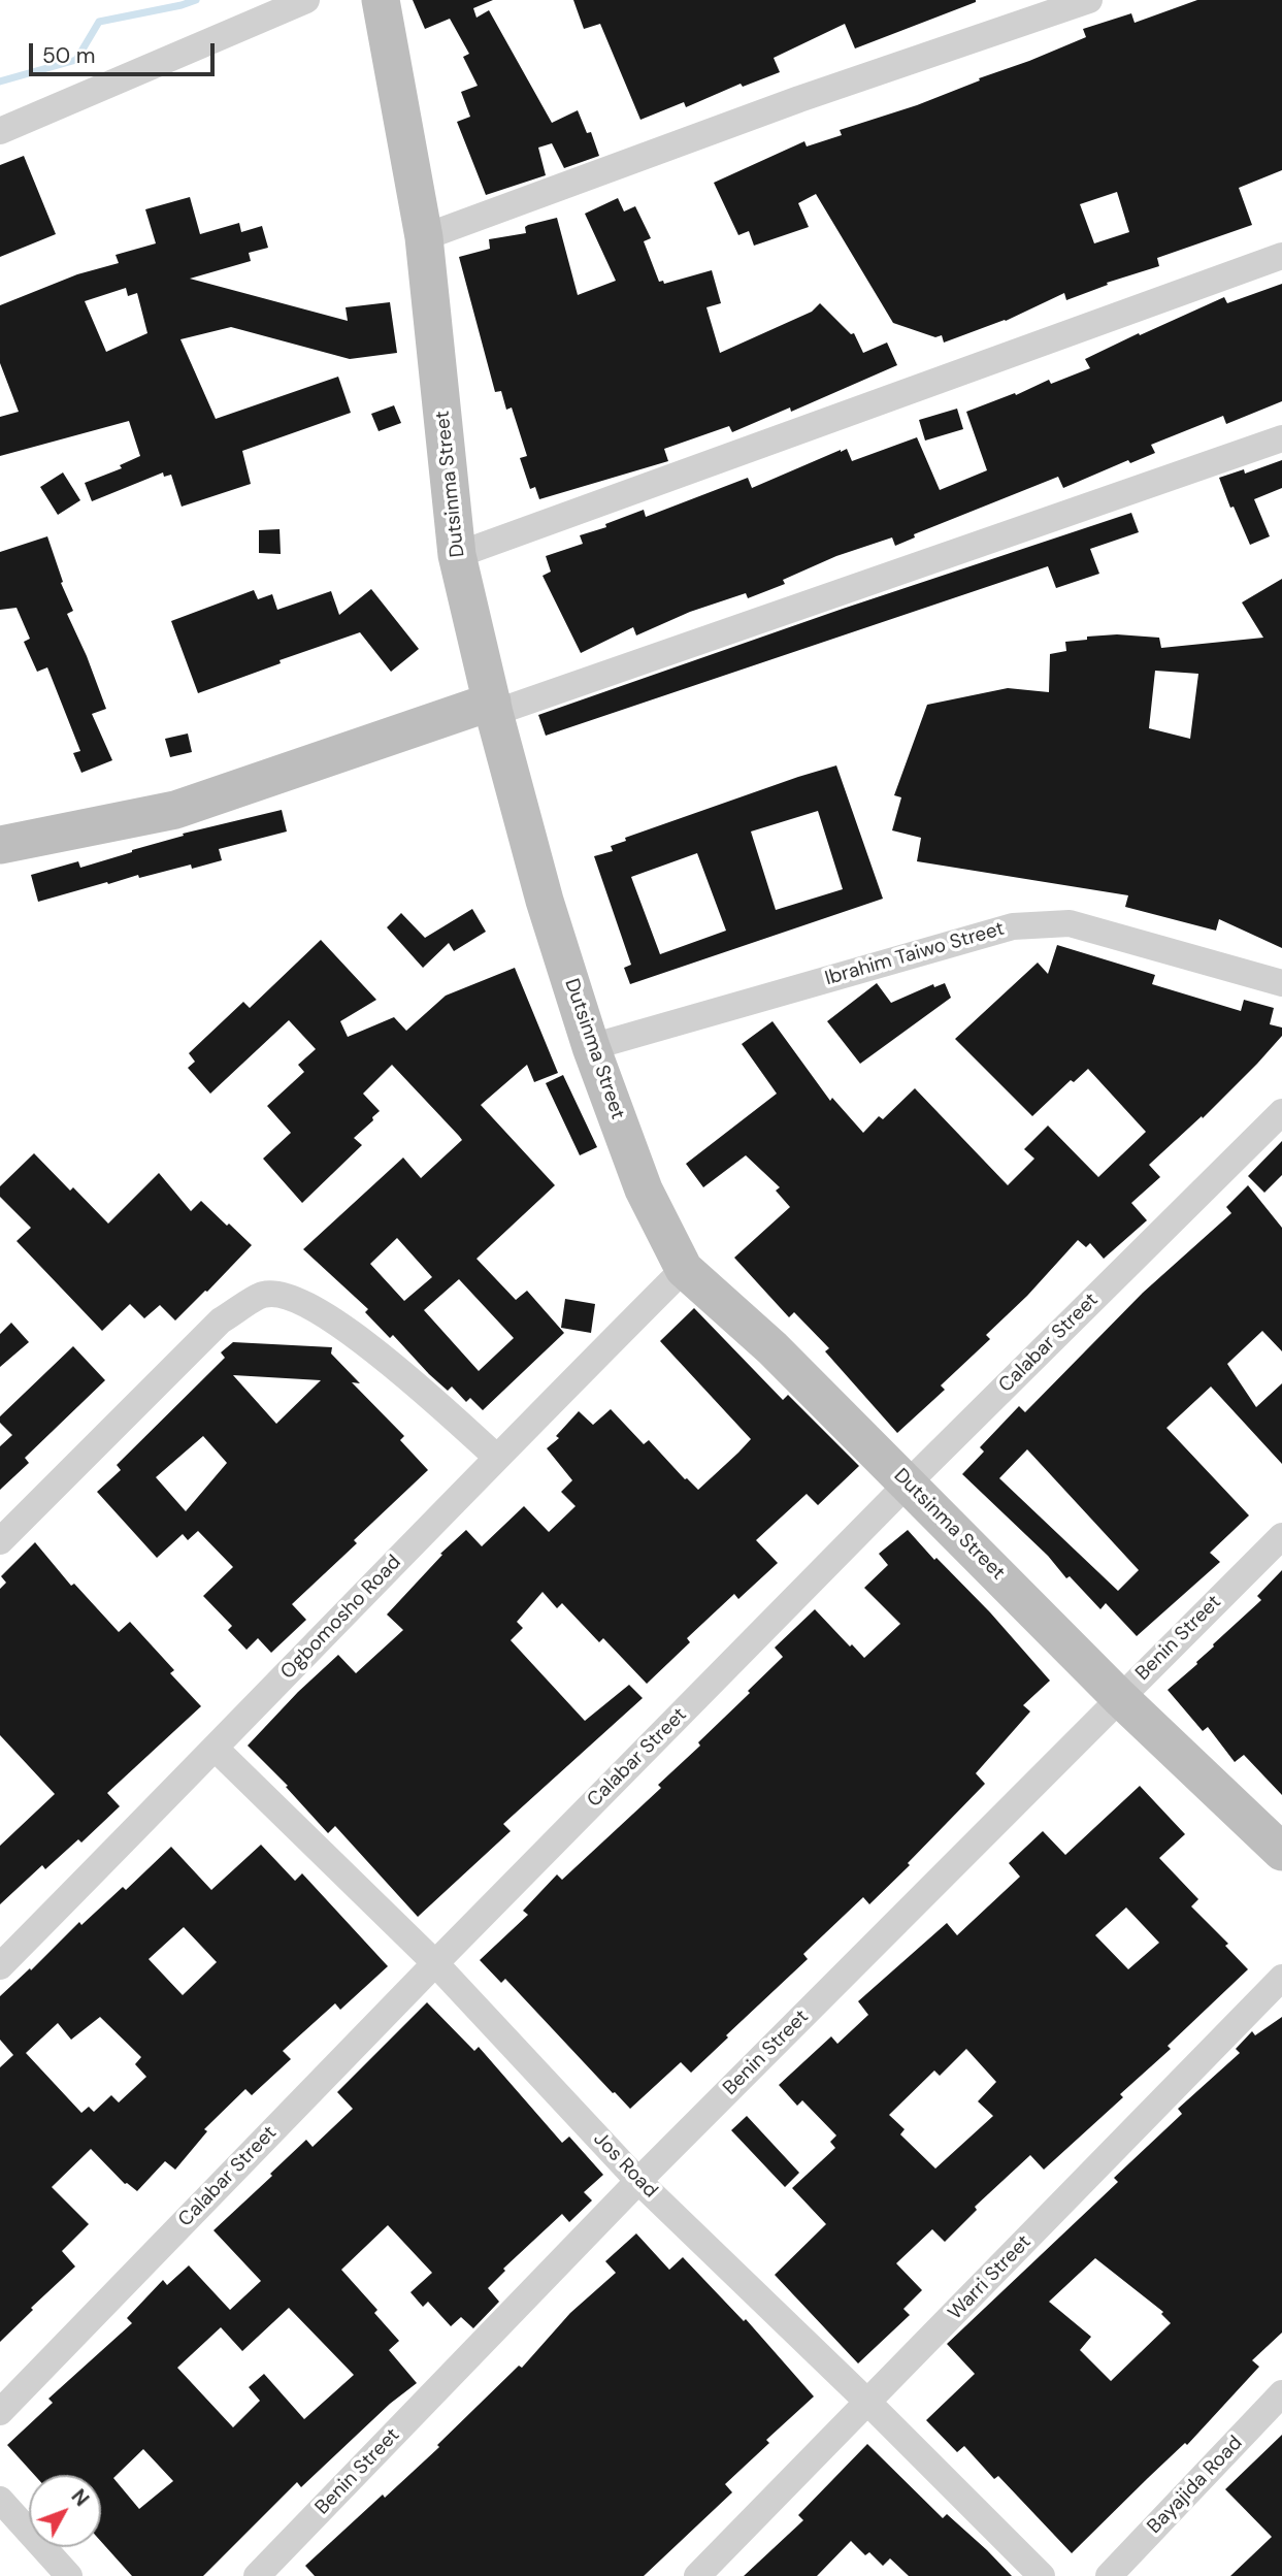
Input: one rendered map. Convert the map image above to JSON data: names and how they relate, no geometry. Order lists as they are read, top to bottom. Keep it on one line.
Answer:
{"streets":{"street":["Dutsinma Street","Ibrahim Taiwo Street","Calabar Street","Ogbomosho Road","Benin Street","Jos Road","Warri Street","Bayajida Road"]},"crossings":[["Dutsinma Street","Ibrahim Taiwo Street"],["Dutsinma Street","Calabar Street"],["Dutsinma Street","Ogbomosho Road"],["Dutsinma Street","Benin Street"],["Calabar Street","Jos Road"],["Ogbomosho Road","Jos Road"],["Benin Street","Jos Road"],["Jos Road","Warri Street"]],"scale_bar":"50 m","north":"top right"}
